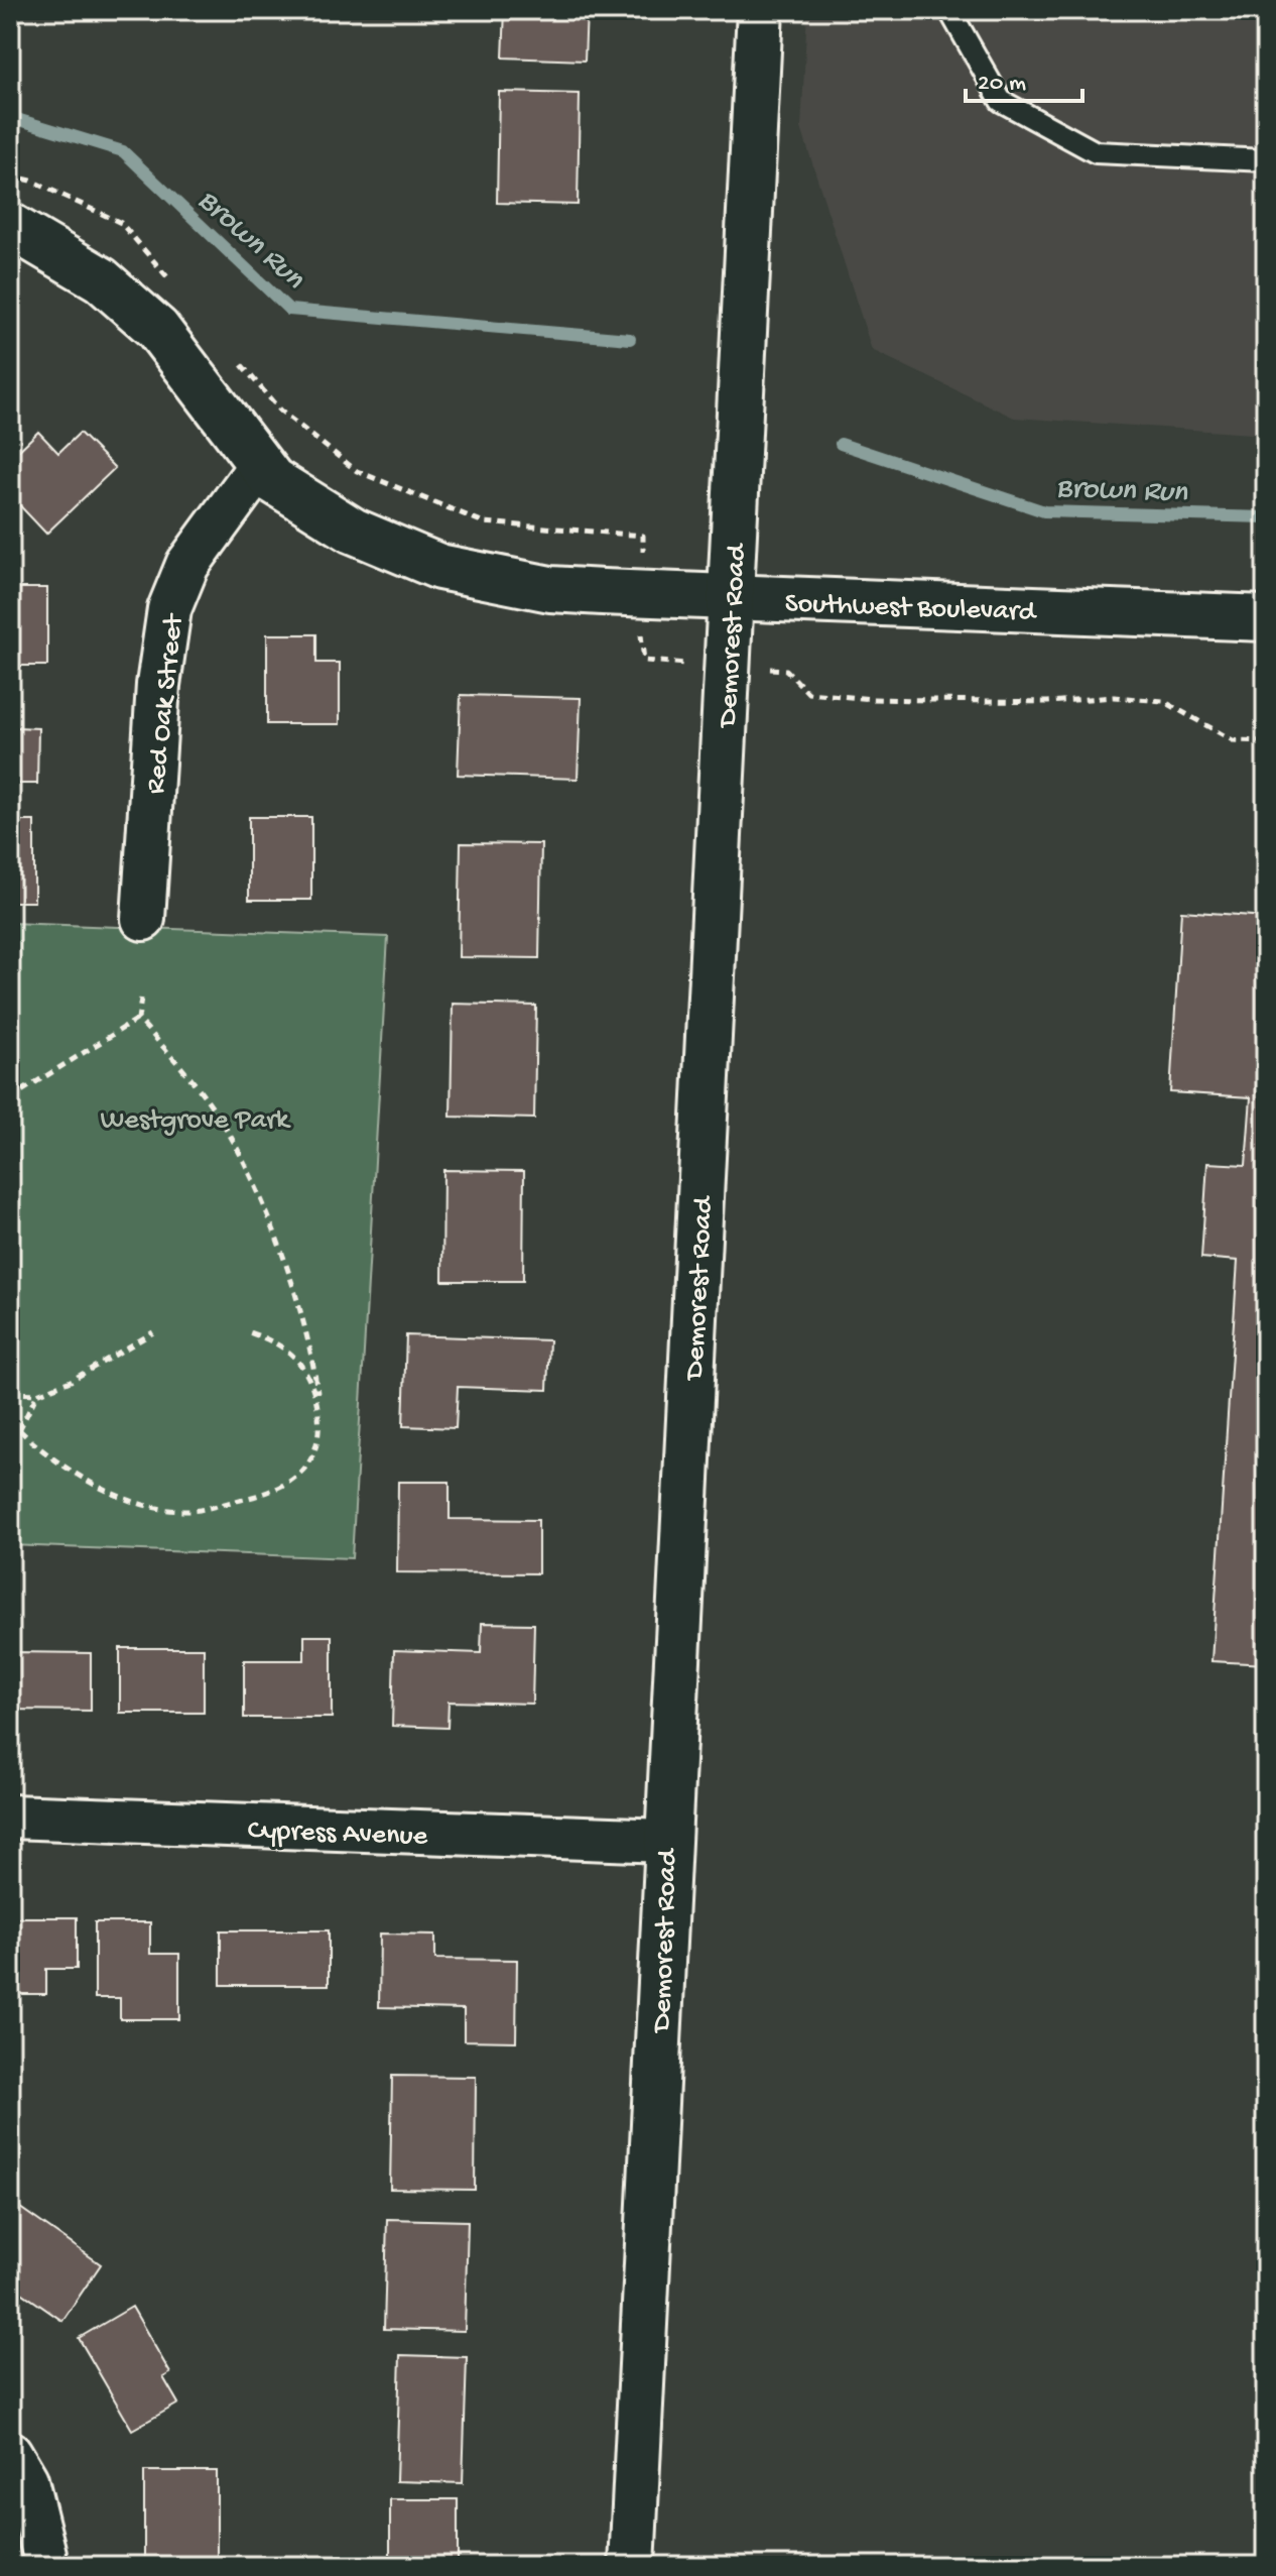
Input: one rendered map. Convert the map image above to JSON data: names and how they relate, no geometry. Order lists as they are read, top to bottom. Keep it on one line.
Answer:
{"streets":{"street":["Southwest Boulevard","Demorest Road","Red Oak Street","Cypress Avenue"]},"crossings":[["Southwest Boulevard","Demorest Road"],["Southwest Boulevard","Red Oak Street"],["Demorest Road","Cypress Avenue"]],"water":["Brown Run"],"parks":["Westgrove Park"],"scale_bar":"20 m"}
